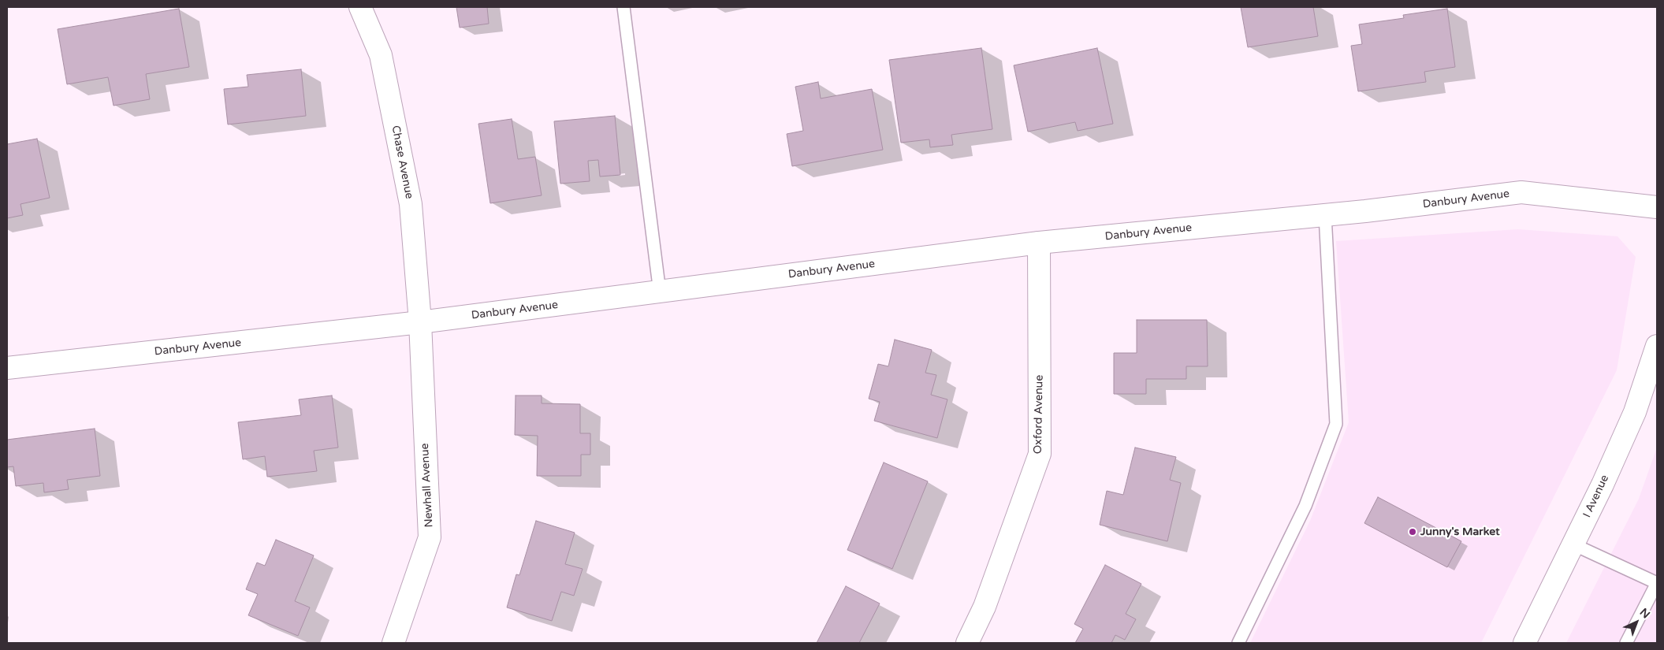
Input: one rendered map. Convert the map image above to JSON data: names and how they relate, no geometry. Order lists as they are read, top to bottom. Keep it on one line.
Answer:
{"streets":{"street":["Chase Avenue","Danbury Avenue","Oxford Avenue","Newhall Avenue","I Avenue"]},"crossings":[["Chase Avenue","Danbury Avenue"],["Chase Avenue","Newhall Avenue"],["Danbury Avenue","Oxford Avenue"],["Danbury Avenue","Newhall Avenue"]],"places":["Junny's Market"],"north":"top right"}
